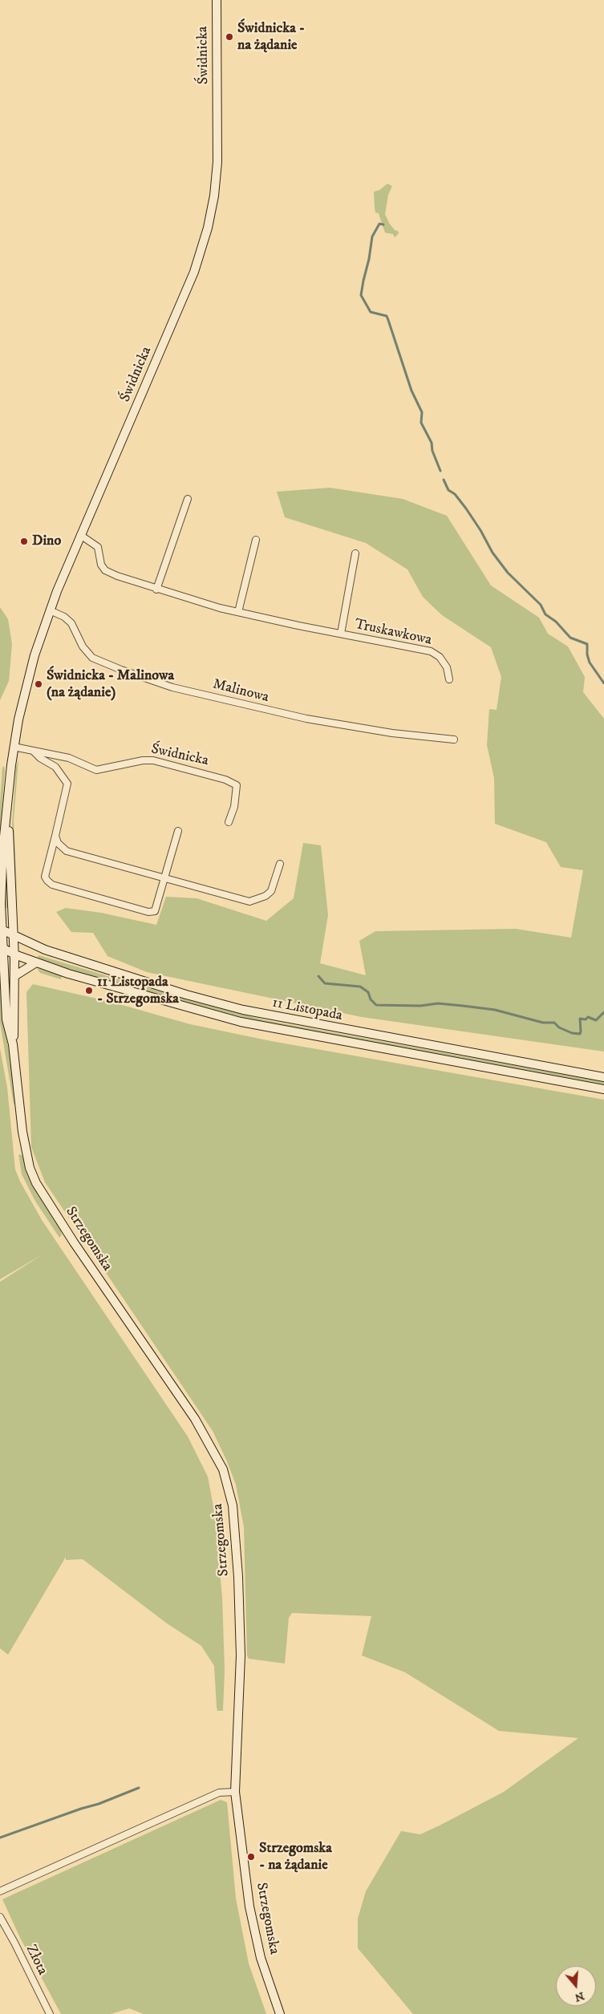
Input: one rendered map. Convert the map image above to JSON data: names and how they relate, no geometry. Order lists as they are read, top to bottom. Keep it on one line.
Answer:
{"streets":{"main road":["Świdnicka","11 Listopada","Strzegomska"],"street":["Truskawkowa","Malinowa","Złota"]},"crossings":[["Świdnicka","Truskawkowa"],["Świdnicka","Malinowa"],["Świdnicka","11 Listopada"],["Świdnicka","Strzegomska"],["11 Listopada","Strzegomska"]],"places":["Świdnicka - na żądanie","Dino","Świdnicka - Malinowa (na żądanie)","11 Listopada - Strzegomska","Strzegomska - na żądanie"],"north":"bottom"}
